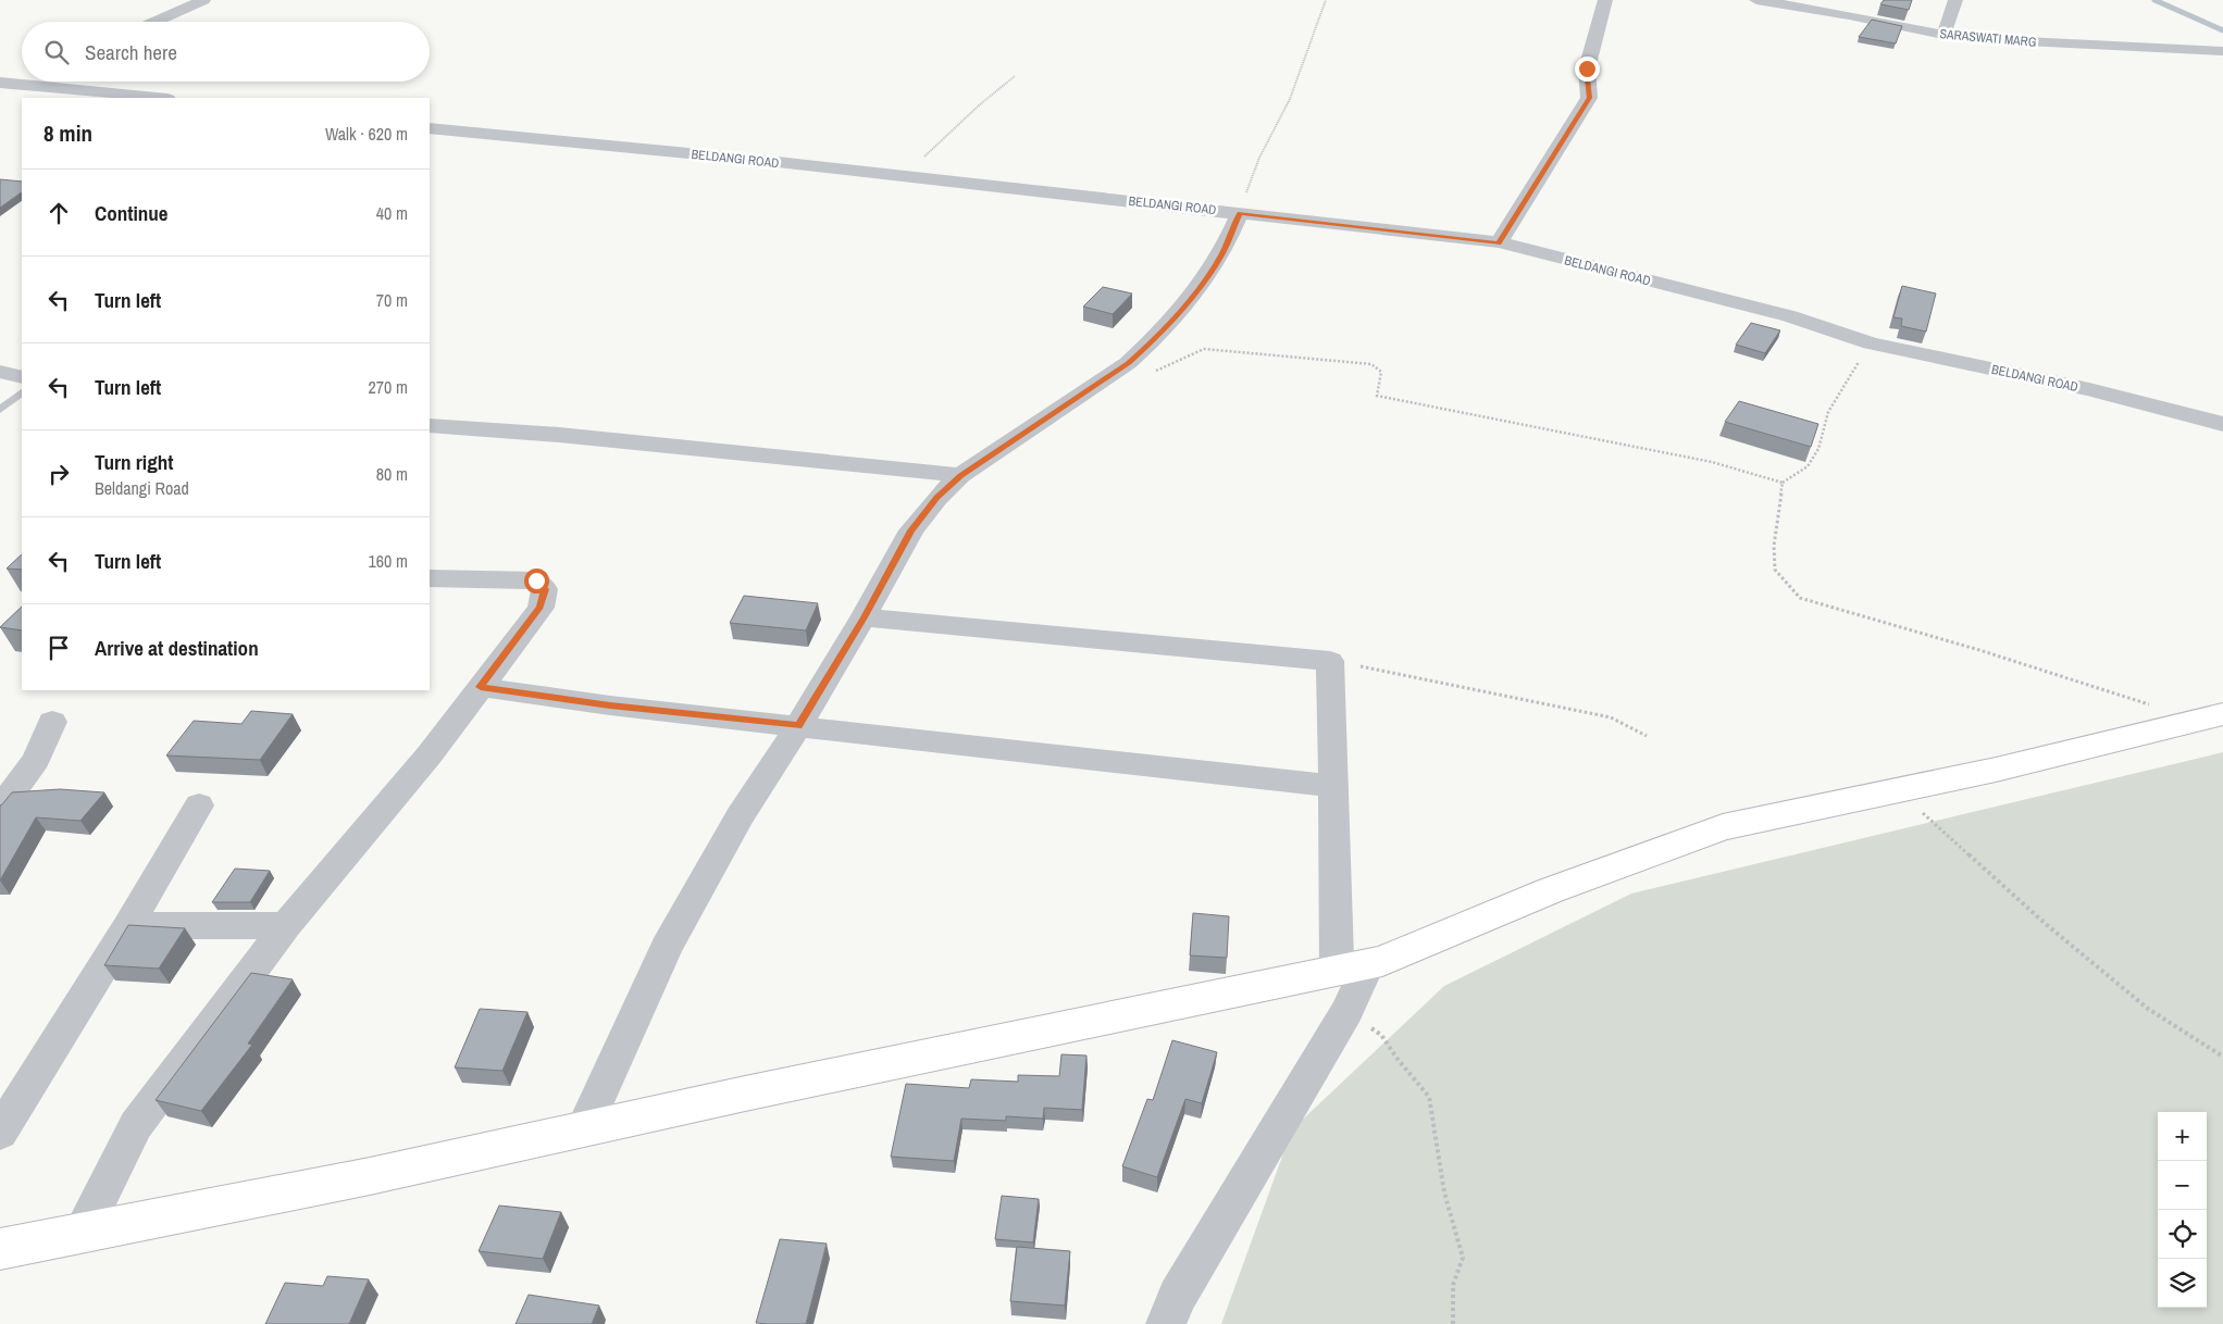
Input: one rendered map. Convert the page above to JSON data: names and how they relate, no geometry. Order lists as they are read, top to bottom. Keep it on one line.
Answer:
{"streets":{"street":["SARASWATI MARG","BELDANGI ROAD"]},"page":{"search":"Search here","heading":["8 min","Walk · 620 m"],"list":[["Continue","40 m"],["Turn left","70 m"],["Turn left","270 m"],["Turn right","Beldangi Road","80 m"],["Turn left","160 m"],"Arrive at destination"],"map_buttons":["+","−"]}}
